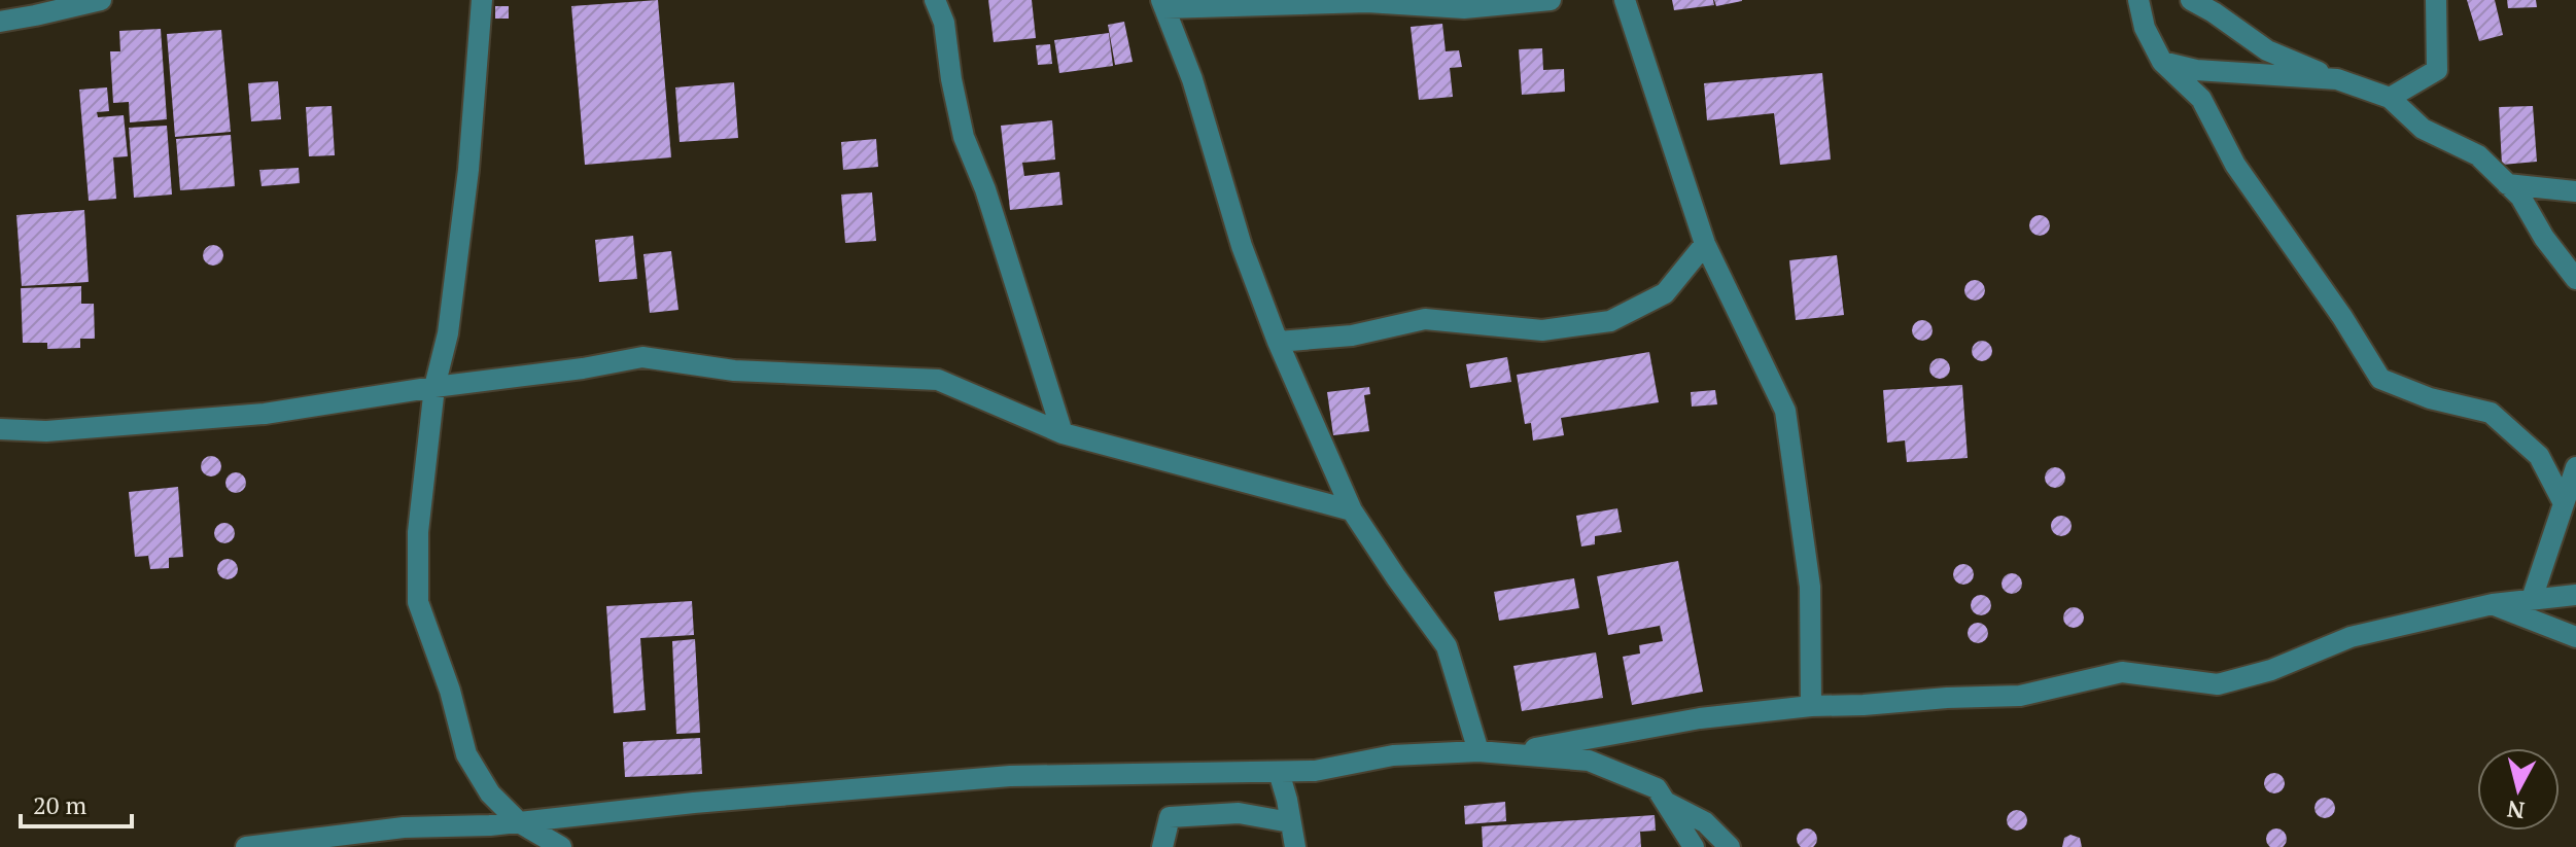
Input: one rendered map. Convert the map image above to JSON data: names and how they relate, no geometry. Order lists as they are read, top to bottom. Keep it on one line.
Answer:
{"scale_bar":"20 m","north":"bottom"}
